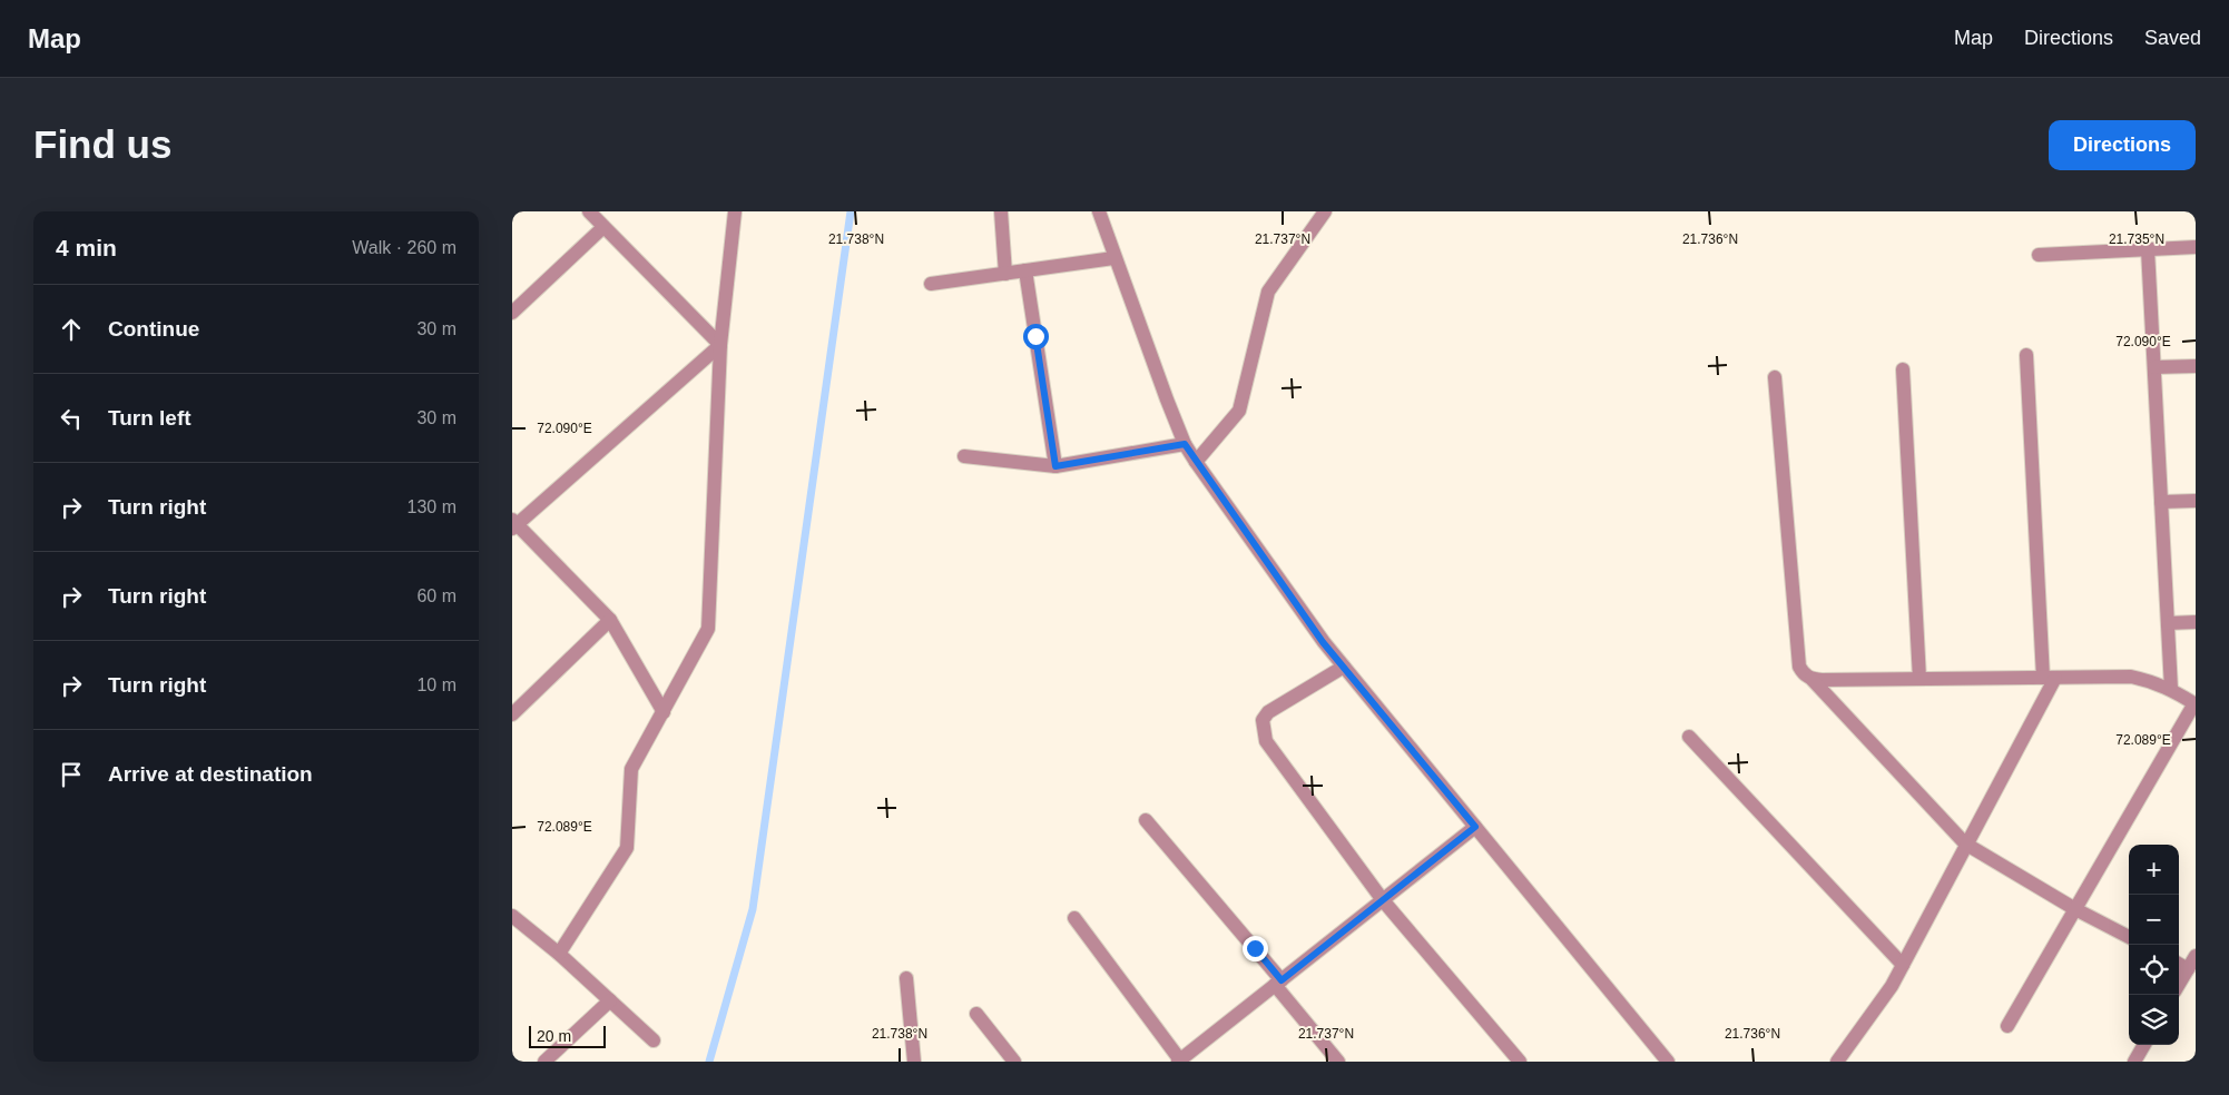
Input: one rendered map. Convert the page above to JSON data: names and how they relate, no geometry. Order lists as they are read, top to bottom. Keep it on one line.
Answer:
{"scale_bar":"20 m","page":{"header":"Map","nav":["Map","Directions","Saved"],"buttons":"Directions","title":"Find us","heading":["4 min","Walk · 260 m"],"list":[["Continue","30 m"],["Turn left","30 m"],["Turn right","130 m"],["Turn right","60 m"],["Turn right","10 m"],"Arrive at destination"],"map_buttons":["+","−"],"scale":"20 m"},"coordinates":["21.738°N","21.737°N","21.736°N","21.735°N","72.090°E","72.089°E"]}
